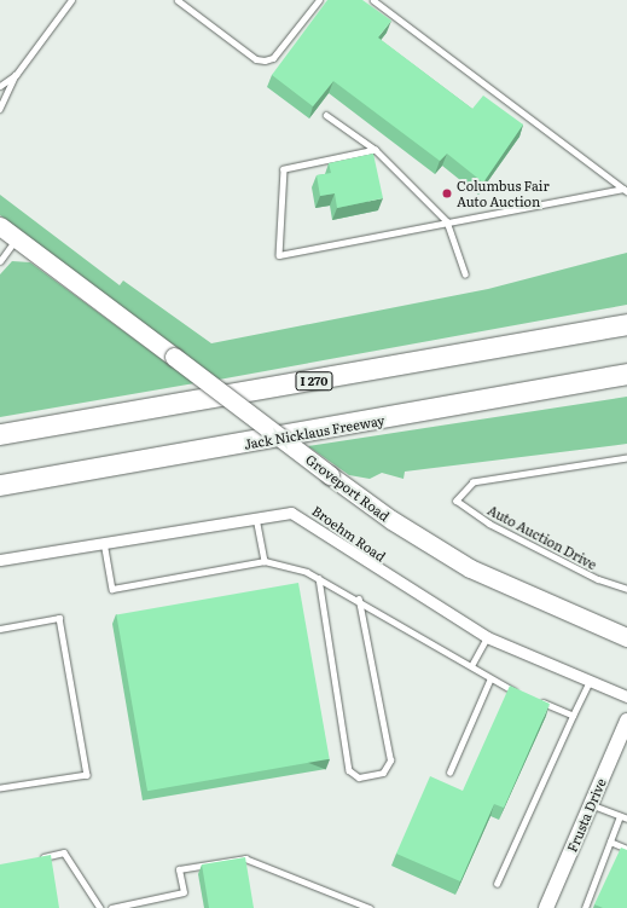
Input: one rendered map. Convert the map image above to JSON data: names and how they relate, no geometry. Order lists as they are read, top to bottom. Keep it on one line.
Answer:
{"streets":{"highway":["I 270","Jack Nicklaus Freeway"],"main road":["Groveport Road"],"street":["Broehm Road","Frusta Drive"],"lane":["Auto Auction Drive"]},"places":["Columbus Fair Auto Auction"]}
